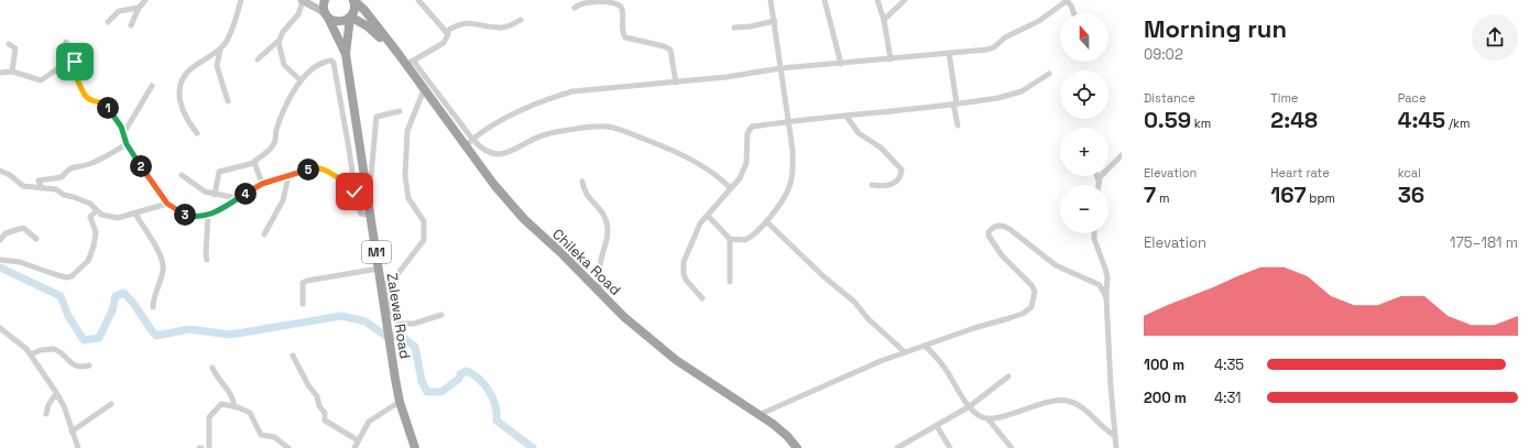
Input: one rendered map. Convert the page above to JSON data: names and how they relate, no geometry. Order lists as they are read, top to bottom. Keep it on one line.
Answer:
{"streets":{"highway":["M1","Chileka Road","Zalewa Road"]},"crossings":[["M1","Chileka Road"],["M1","Zalewa Road"]],"north":"top","page":{"heading":["Morning run","09:02"],"map_buttons":["+","−"],"stats":[["Distance","0.59 km"],["Time","2:48"],["Pace","4:45 /km"],["Elevation","7 m"],["Heart rate","167 bpm"],["kcal","36"]],"pins":["1","2","5","4","3"],"chart":["Elevation","175–181 m"],"list":[{"name":"100 m","note":"4:35"},{"name":"200 m","note":"4:31"}]}}
